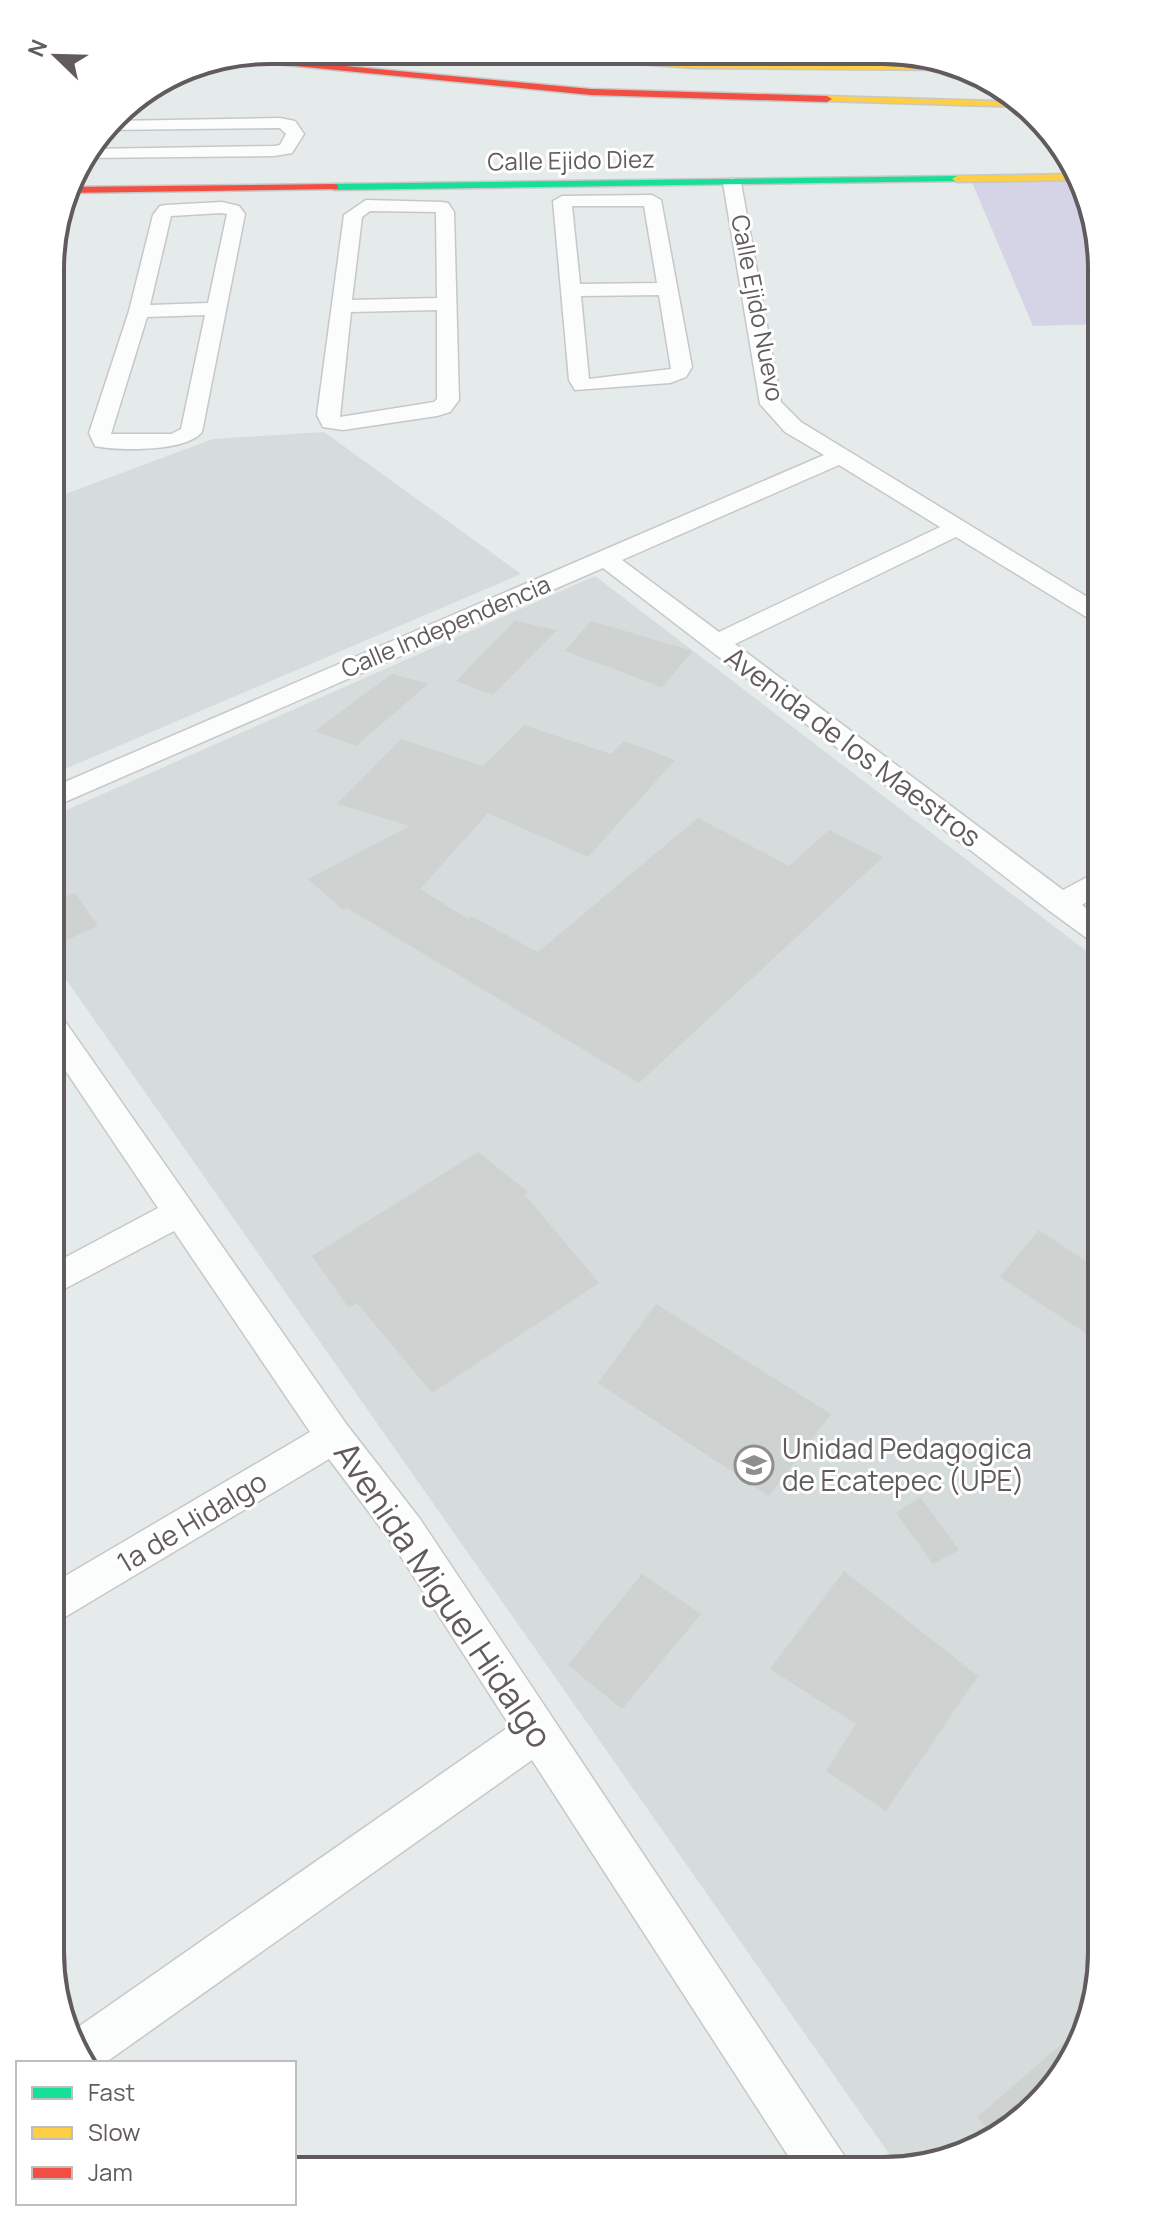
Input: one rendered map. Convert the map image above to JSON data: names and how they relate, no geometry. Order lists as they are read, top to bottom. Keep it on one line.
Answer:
{"streets":{"main road":["Calle Ejido Diez"],"street":["Calle Ejido Nuevo","Calle Independencia","Avenida de los Maestros","1a de Hidalgo","Avenida Miguel Hidalgo"]},"crossings":[["Calle Ejido Diez","Calle Ejido Nuevo"],["Calle Ejido Nuevo","Calle Independencia"],["Calle Independencia","Avenida de los Maestros"],["1a de Hidalgo","Avenida Miguel Hidalgo"]],"places":{"school or university":["Unidad Pedagogica de Ecatepec (UPE)"]},"legend":["Fast","Slow","Jam"],"north":"top left"}
